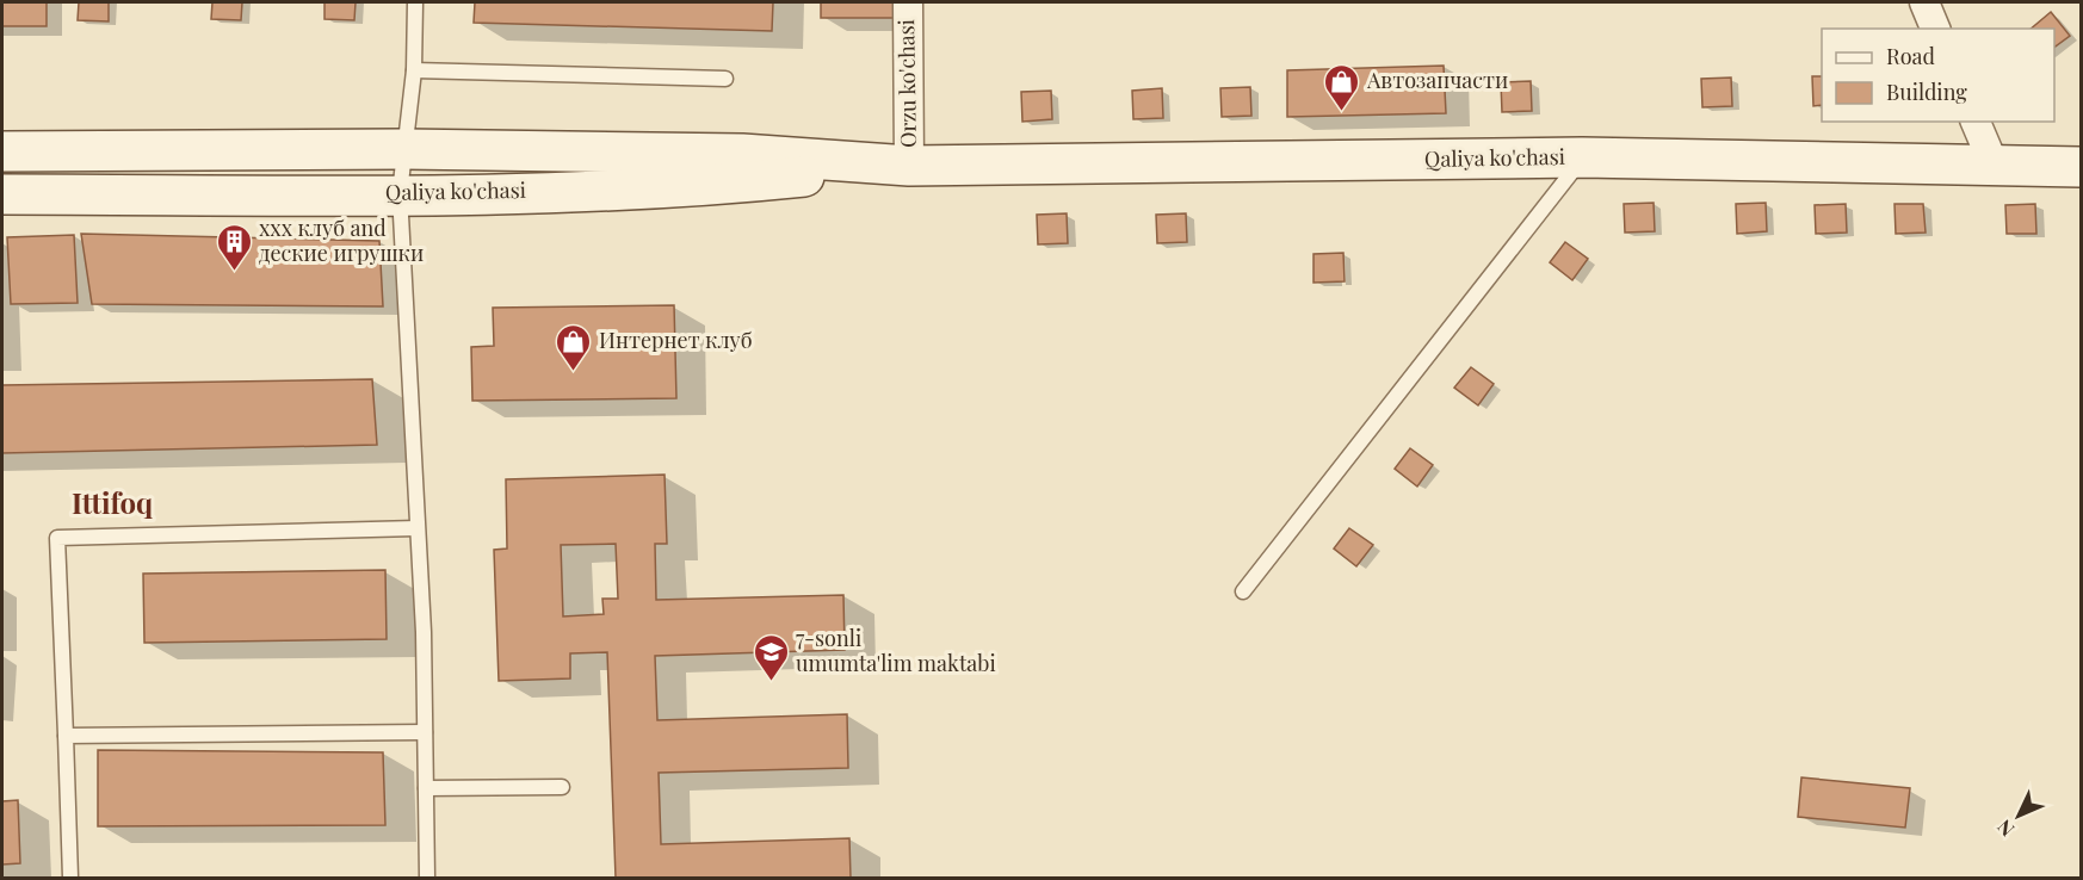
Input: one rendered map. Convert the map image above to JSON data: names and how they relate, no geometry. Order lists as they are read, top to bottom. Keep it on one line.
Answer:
{"streets":{"main road":["Qaliya ko'chasi"],"street":["Orzu ko'chasi"]},"crossings":[["Orzu ko'chasi","Qaliya ko'chasi"]],"districts":["Ittifoq"],"places":{"shop":["Автозапчасти","Интернет клуб"],"building":["ххх клуб and деские игрушки"],"school or university":["7-sonli umumta'lim maktabi"]},"legend":["Road","Building"],"north":"bottom left"}
